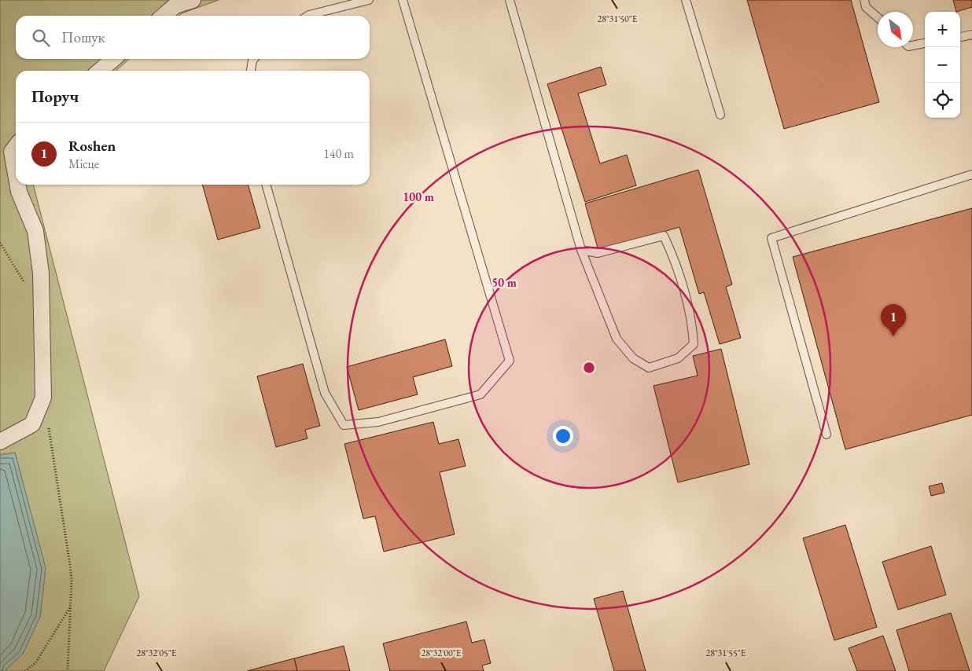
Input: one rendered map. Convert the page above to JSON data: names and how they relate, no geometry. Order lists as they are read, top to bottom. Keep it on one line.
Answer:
{"north":"bottom right","page":{"map_buttons":["+","−"],"search":"Пошук","heading":"Поруч","list":[{"mark":"1","name":"Roshen","note":"Місце","value":"140 m"}],"pins":"1"},"coordinates":["28°31'50\"E","28°32'05\"E","28°32'00\"E","28°31'55\"E"],"rings":["100 m","50 m"]}
